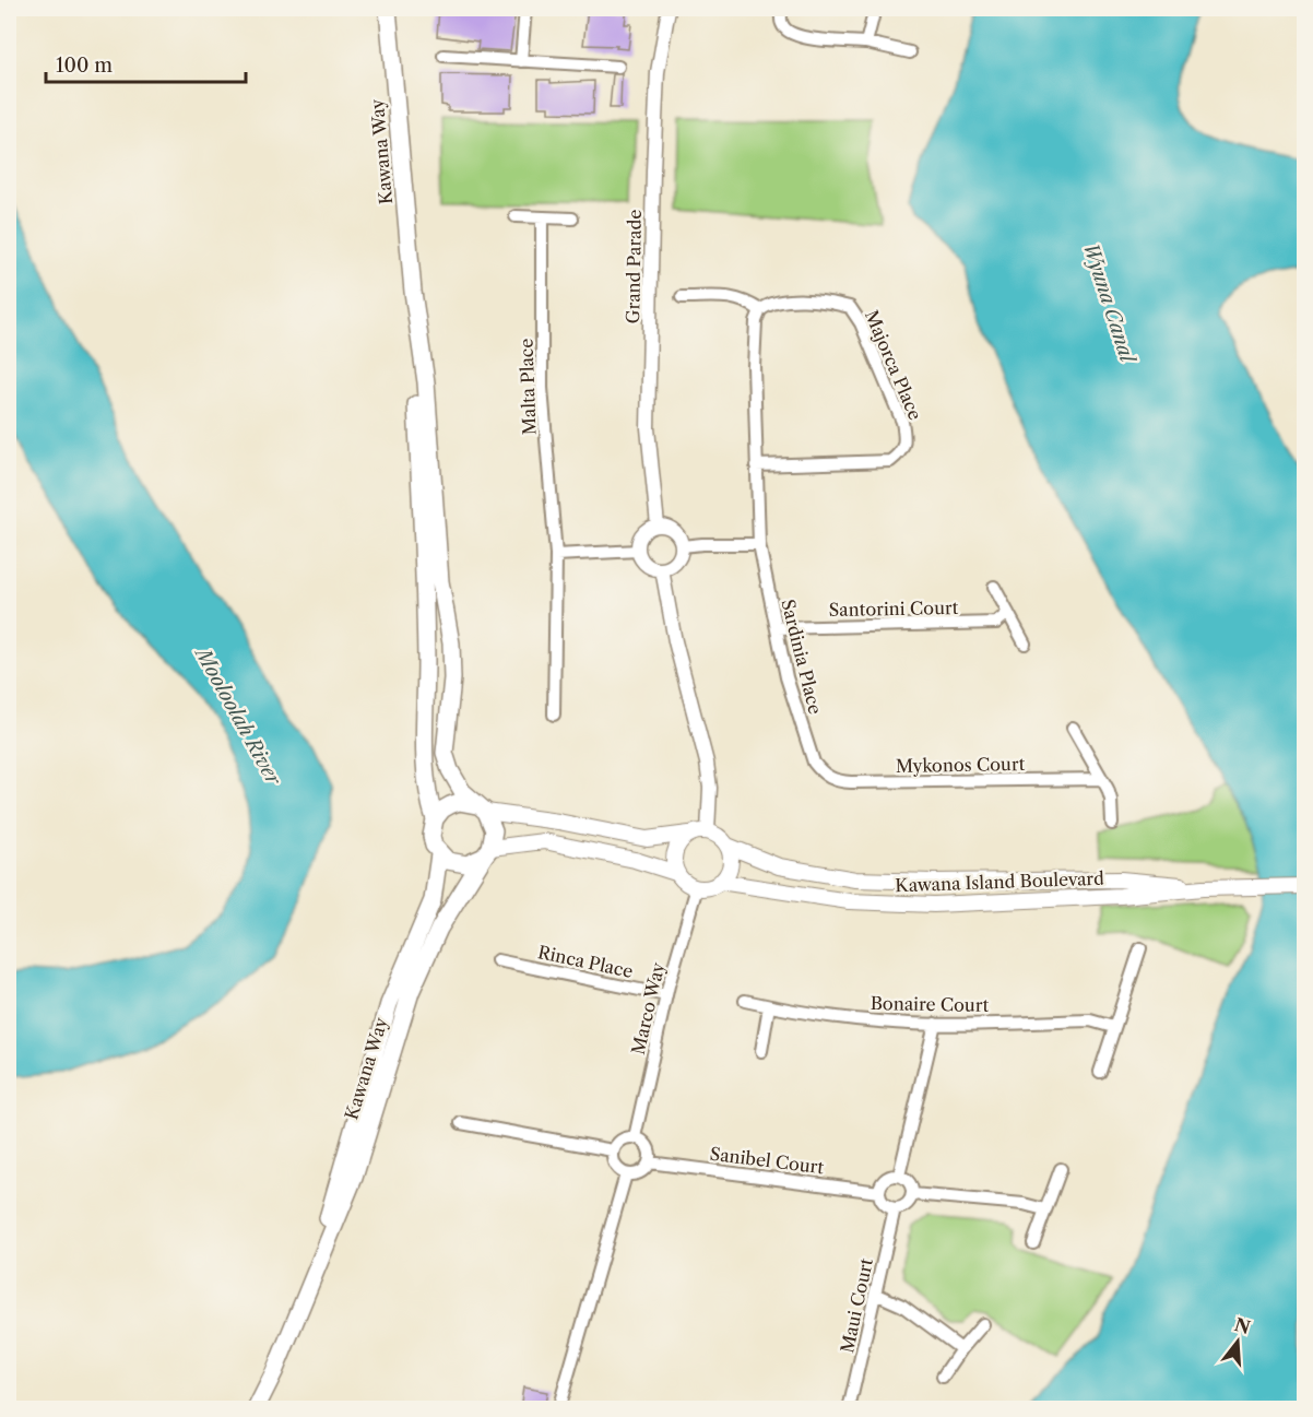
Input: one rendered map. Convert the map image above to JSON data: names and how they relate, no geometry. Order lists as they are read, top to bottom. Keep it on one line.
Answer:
{"streets":{"main road":["Kawana Way","Kawana Island Boulevard"],"street":["Grand Parade","Majorca Place","Malta Place","Santorini Court","Sardinia Place","Mykonos Court","Rinca Place","Bonaire Court","Marco Way","Sanibel Court","Maui Court"]},"crossings":[["Majorca Place","Sardinia Place"],["Santorini Court","Sardinia Place"],["Sardinia Place","Mykonos Court"],["Kawana Island Boulevard","Marco Way"],["Rinca Place","Marco Way"],["Marco Way","Sanibel Court"],["Sanibel Court","Maui Court"]],"water":["Wyuna Canal","Mooloolah River"],"scale_bar":"100 m","north":"top"}
